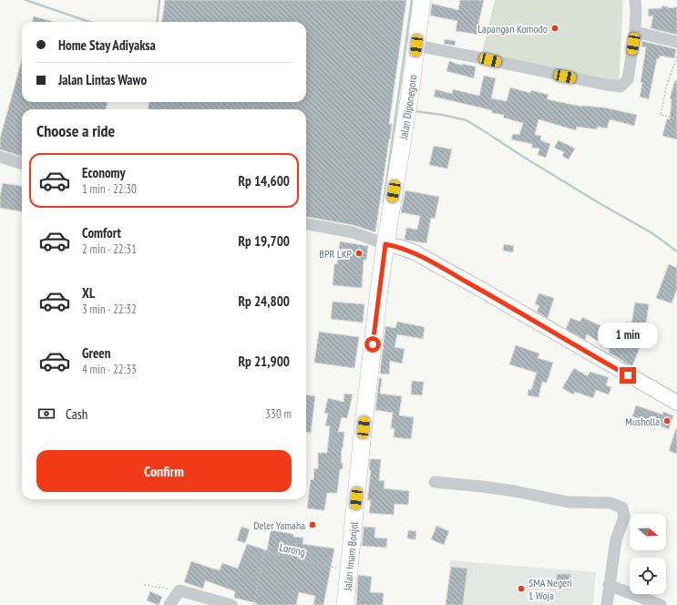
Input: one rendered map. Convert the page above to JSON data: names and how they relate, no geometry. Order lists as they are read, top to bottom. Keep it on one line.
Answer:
{"streets":{"highway":["Jalan Diponegoro","Jalan Imam Bonjol"],"path":["Lorong"]},"crossings":[["Jalan Diponegoro","Jalan Imam Bonjol"],["Lorong","Jalan Imam Bonjol"]],"places":["Lapangan Komodo","BPR LKP","Musholla","Deler Yamaha","SMA Negeri 1 Woja"],"north":"right","page":{"banner":["Home Stay Adiyaksa","Jalan Lintas Wawo"],"heading":"Choose a ride","list":[{"name":"Economy","note":"1 min · 22:30","value":"Rp 14,600"},{"name":"Comfort","note":"2 min · 22:31","value":"Rp 19,700"},{"name":"XL","note":"3 min · 22:32","value":"Rp 24,800"},{"name":"Green","note":"4 min · 22:33","value":"Rp 21,900"}],"bubble":"1 min","pay":["Cash","330 m"],"buttons":"Confirm"}}
